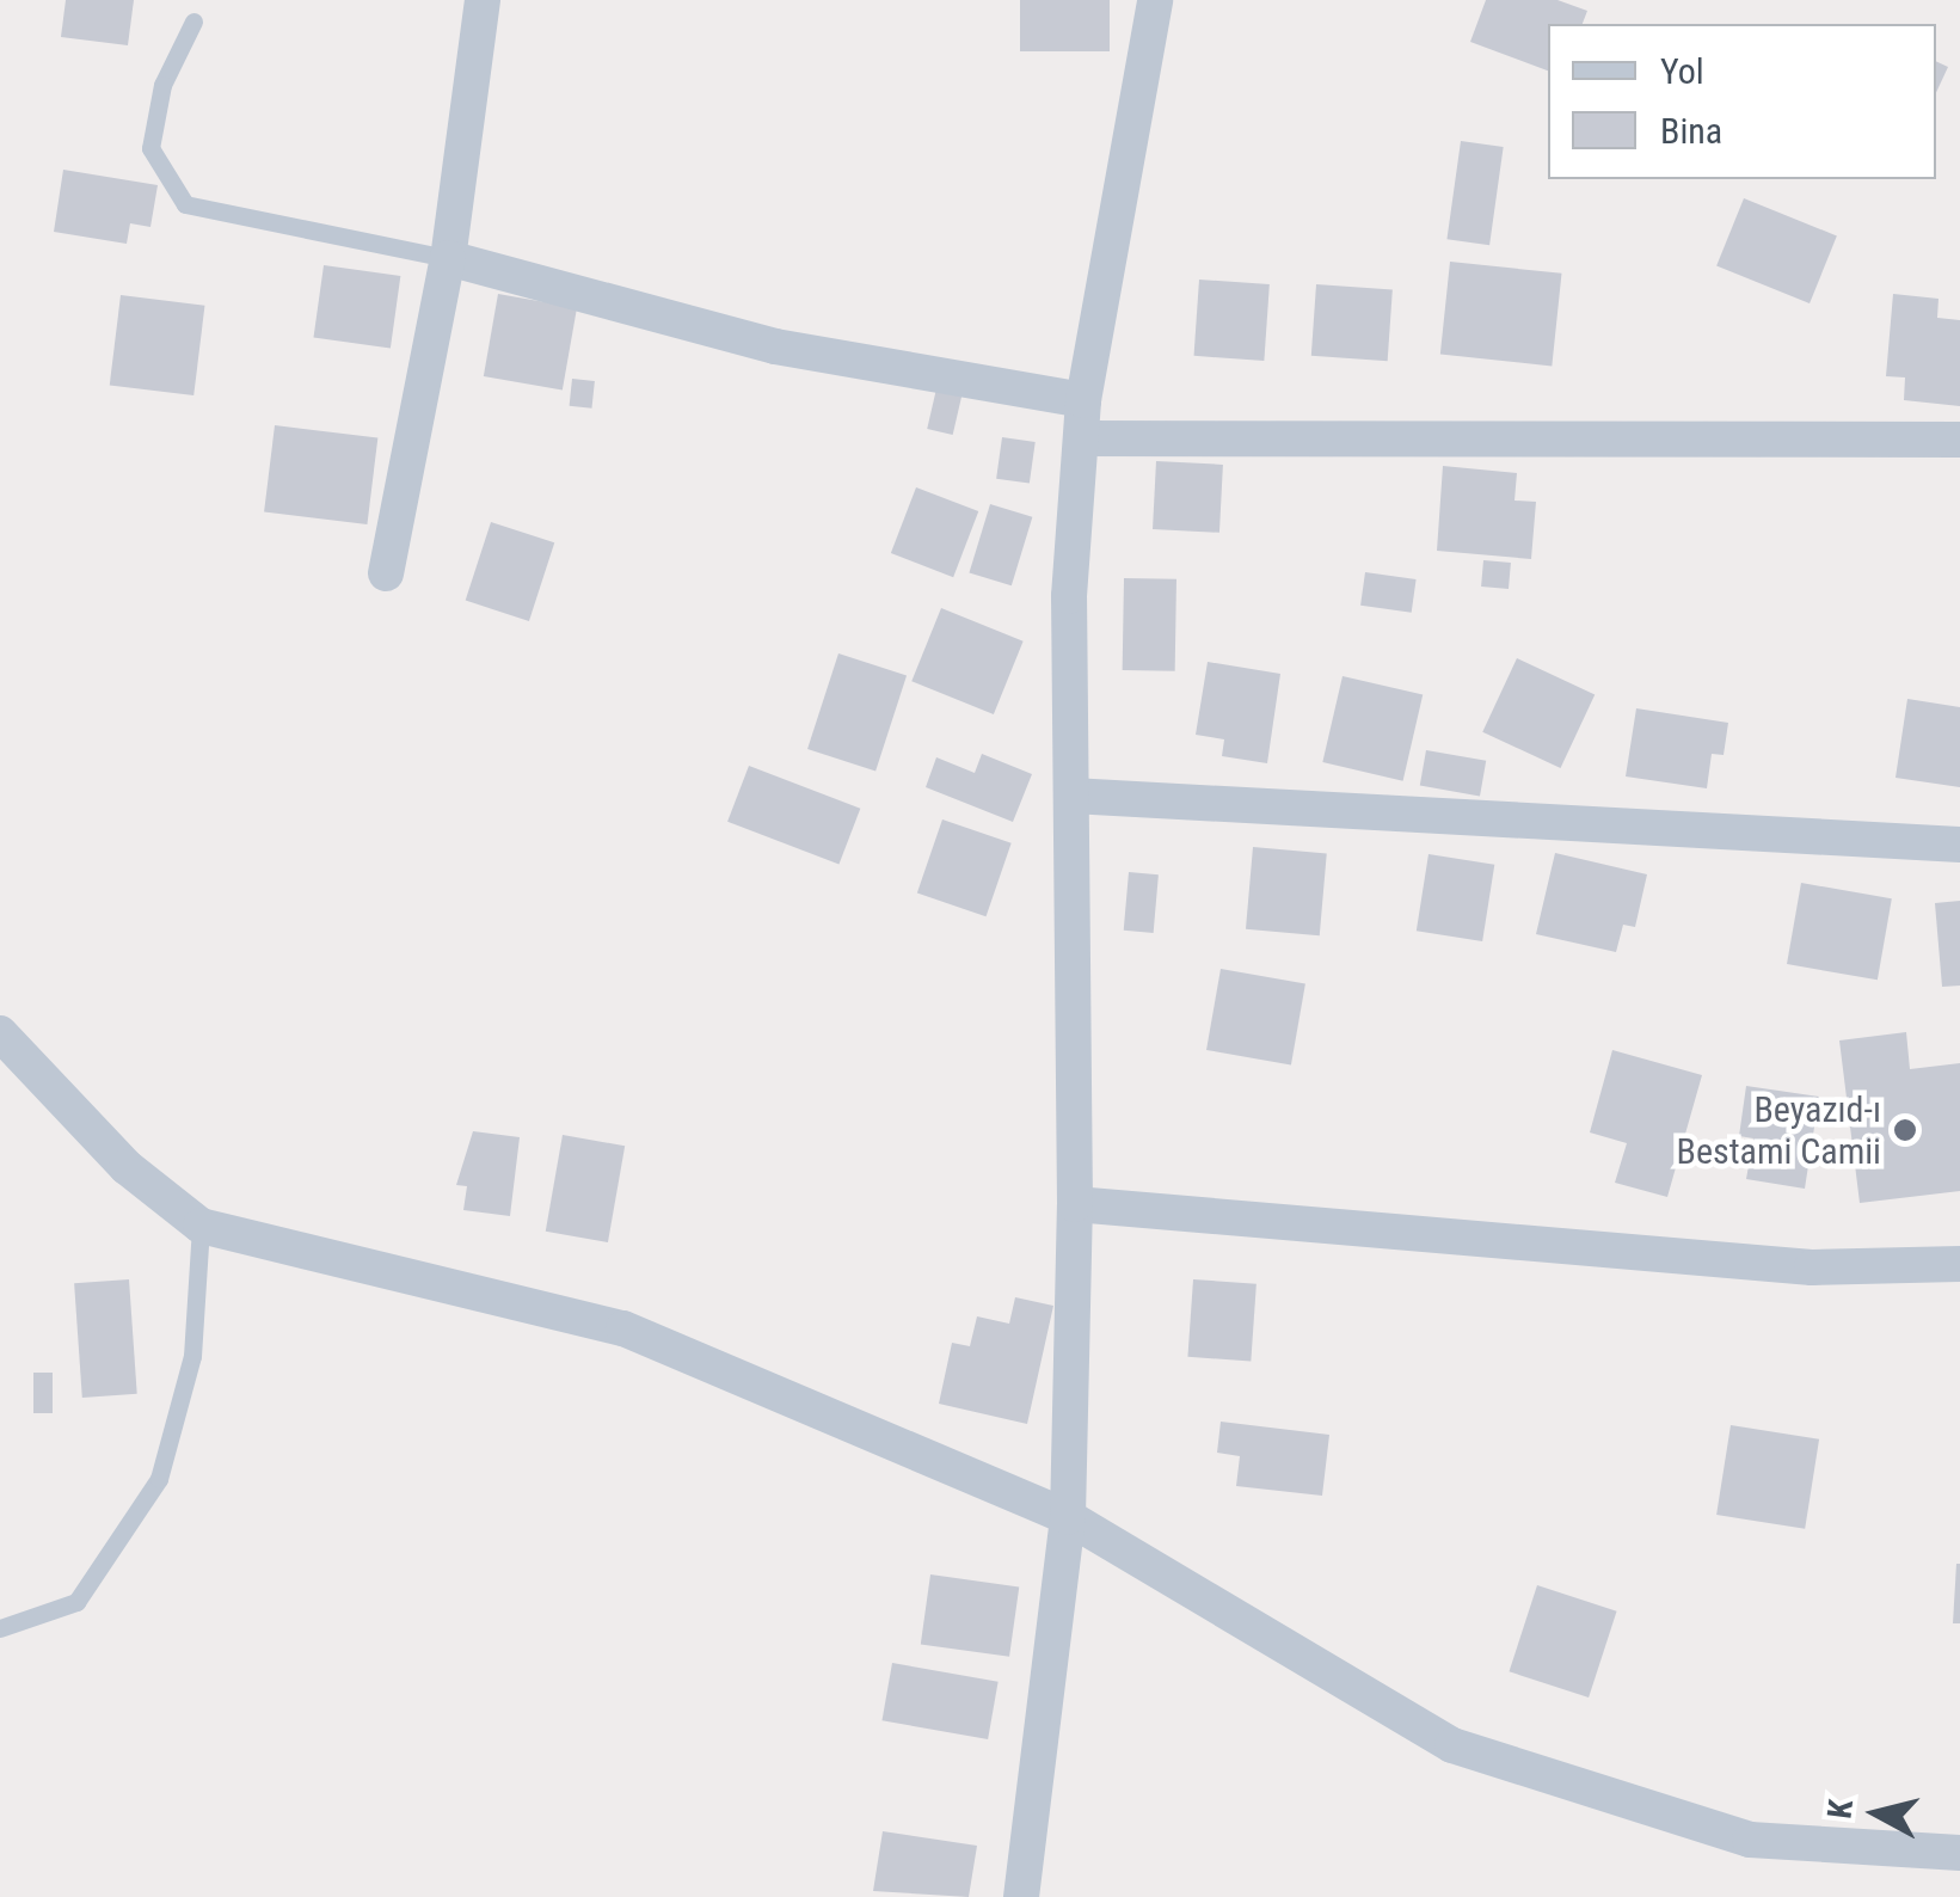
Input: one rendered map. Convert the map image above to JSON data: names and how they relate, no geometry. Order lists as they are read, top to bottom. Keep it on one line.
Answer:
{"places":["Beyazıd-ı Bestami Camii"],"legend":["Yol","Bina"],"north":"left"}
